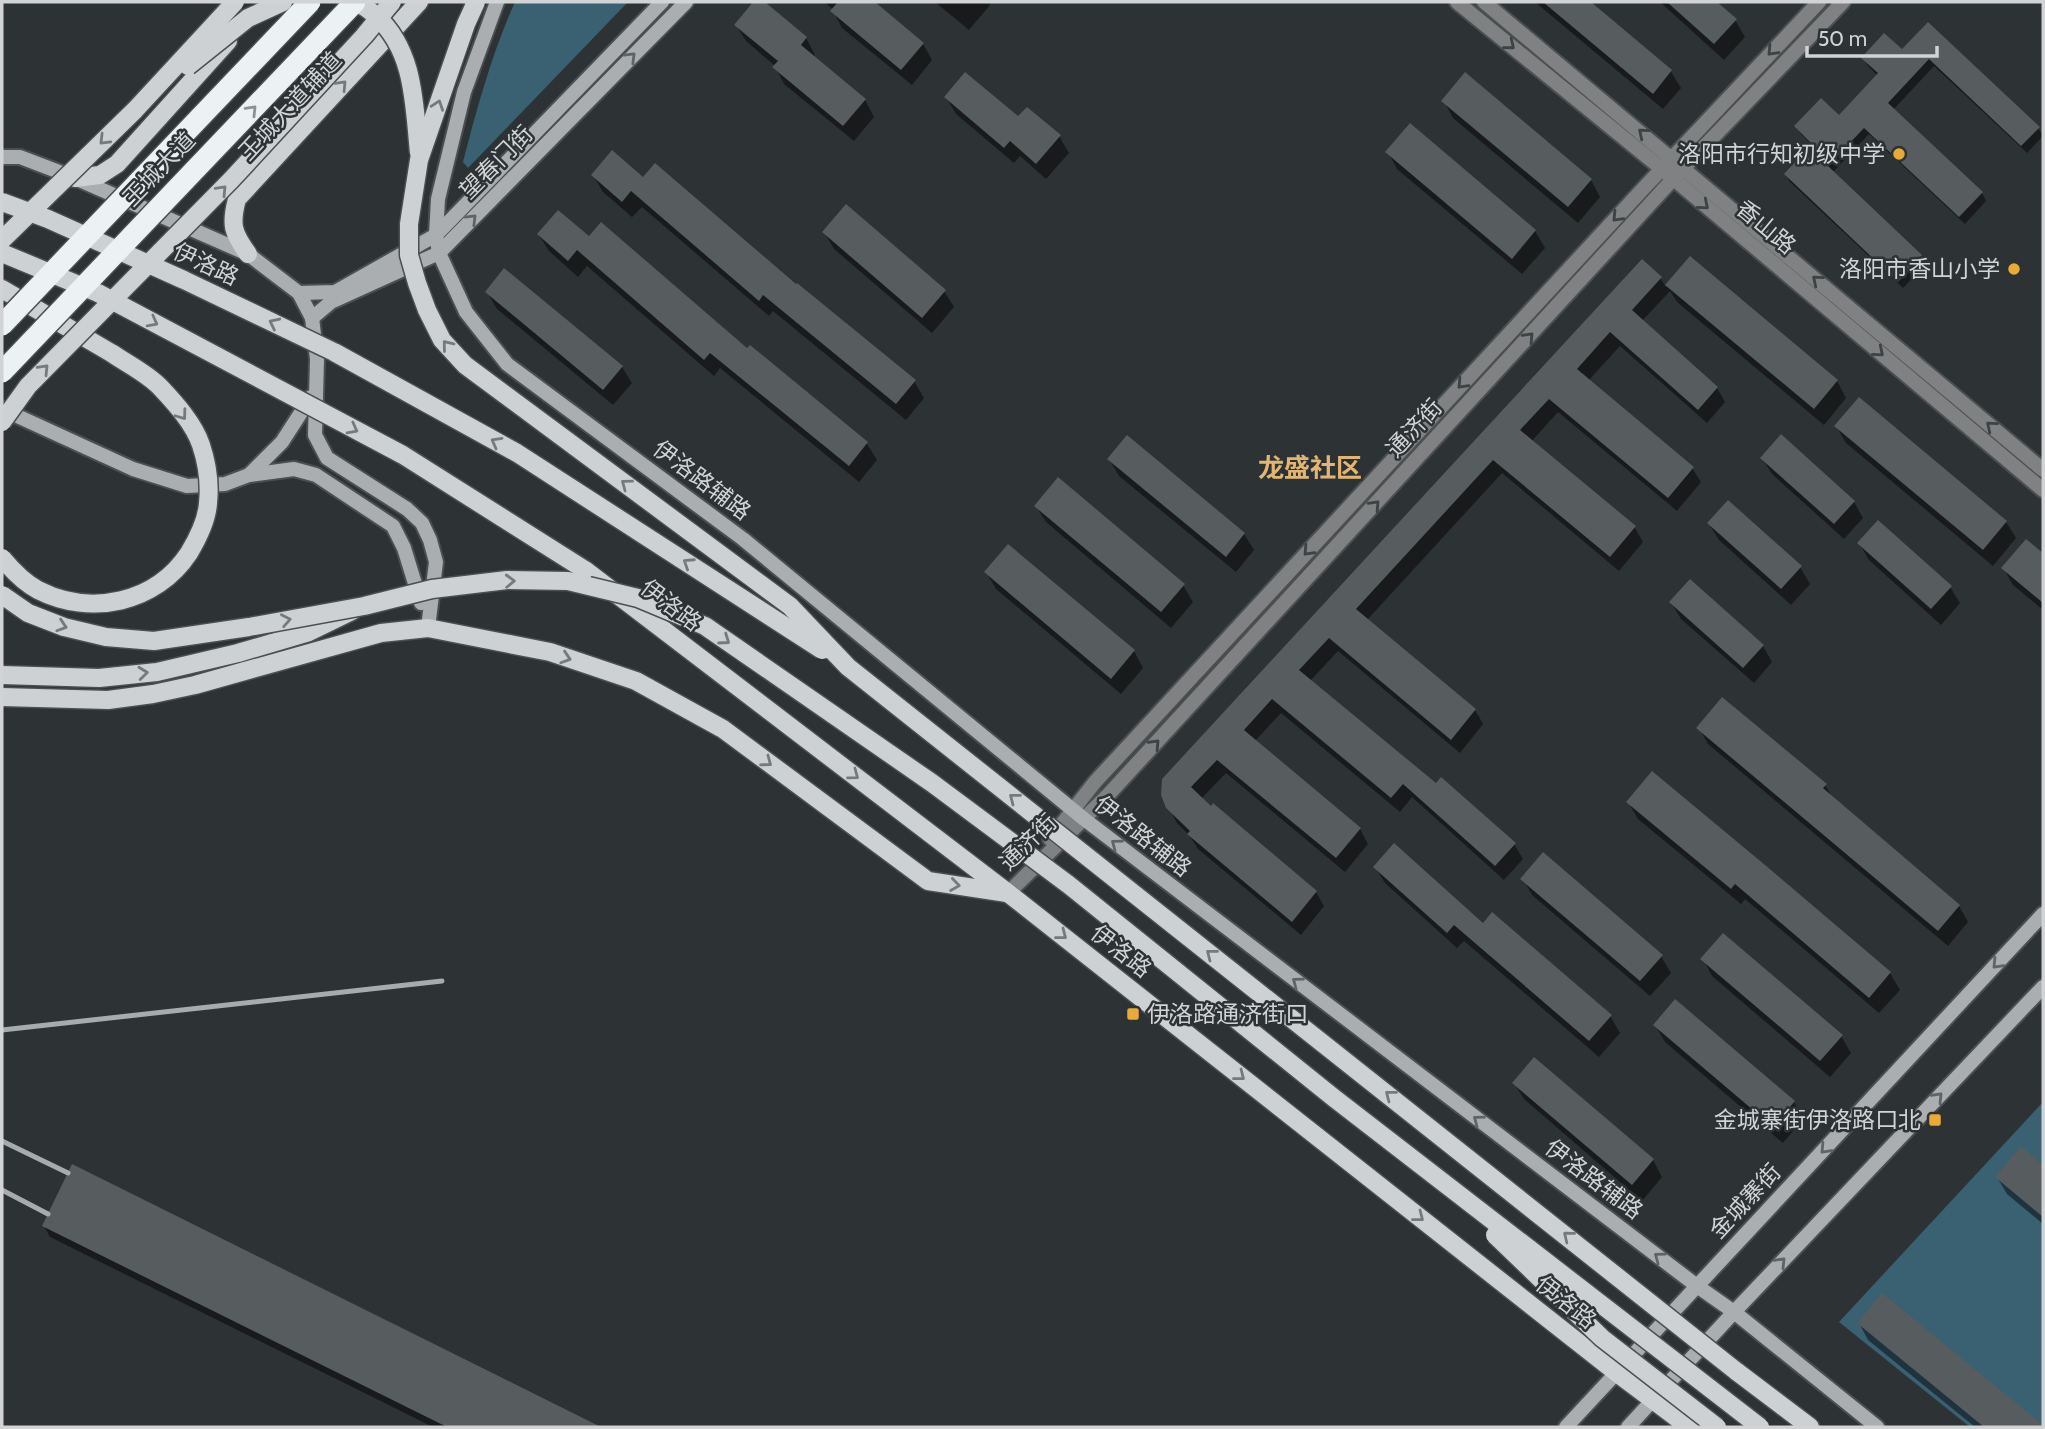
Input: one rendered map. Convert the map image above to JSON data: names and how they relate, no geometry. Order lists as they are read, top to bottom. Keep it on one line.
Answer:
{"streets":{"highway":["王城大道"],"main road":["王城大道辅道","望春门街","伊洛路","伊洛路辅路","金城寨街"],"street":["香山路","通济街"]},"crossings":[["望春门街","伊洛路辅路"],["香山路","通济街"],["伊洛路","通济街"],["伊洛路","金城寨街"],["通济街","伊洛路辅路"],["伊洛路辅路","金城寨街"]],"districts":["龙盛社区"],"places":{"other":["洛阳市行知初级中学","洛阳市香山小学"],"transit":["伊洛路通济街口","金城寨街伊洛路口北"]},"scale_bar":"50 m"}
